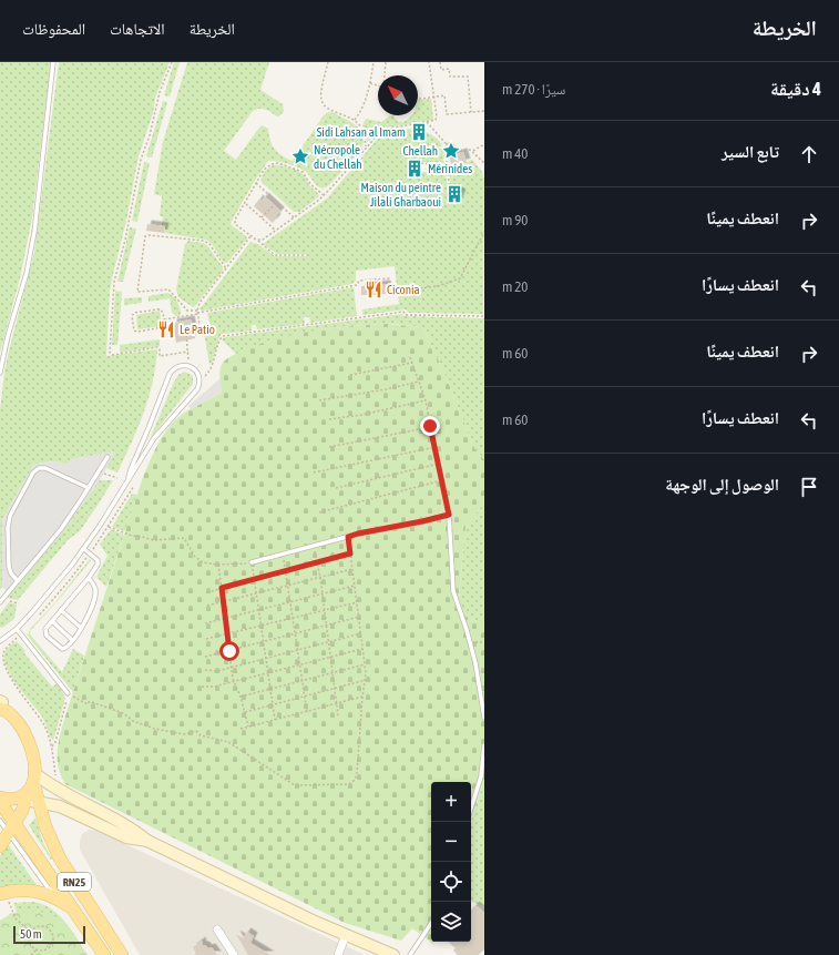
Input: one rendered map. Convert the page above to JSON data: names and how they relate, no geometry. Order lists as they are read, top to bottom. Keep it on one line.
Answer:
{"streets":{"main road":["RN25"]},"places":{"building":["Sidi Lahsan al Imam","Mérinides","Maison du peintre Jilali Gharbaoui"],"place":["Chellah","Nécropole du Chellah"],"restaurant":["Ciconia","Le Patio"]},"scale_bar":"50 m","north":"top left","page":{"header":"الخريطة","nav":["الخريطة","الاتجاهات","المحفوظات"],"heading":["4 دقيقة","سيرًا · 270 m"],"list":[["تابع السير","40 m"],["انعطف يمينًا","90 m"],["انعطف يسارًا","20 m"],["انعطف يمينًا","60 m"],["انعطف يسارًا","60 m"],"الوصول إلى الوجهة"],"map_buttons":["+","−"],"scale":"50 m"}}
